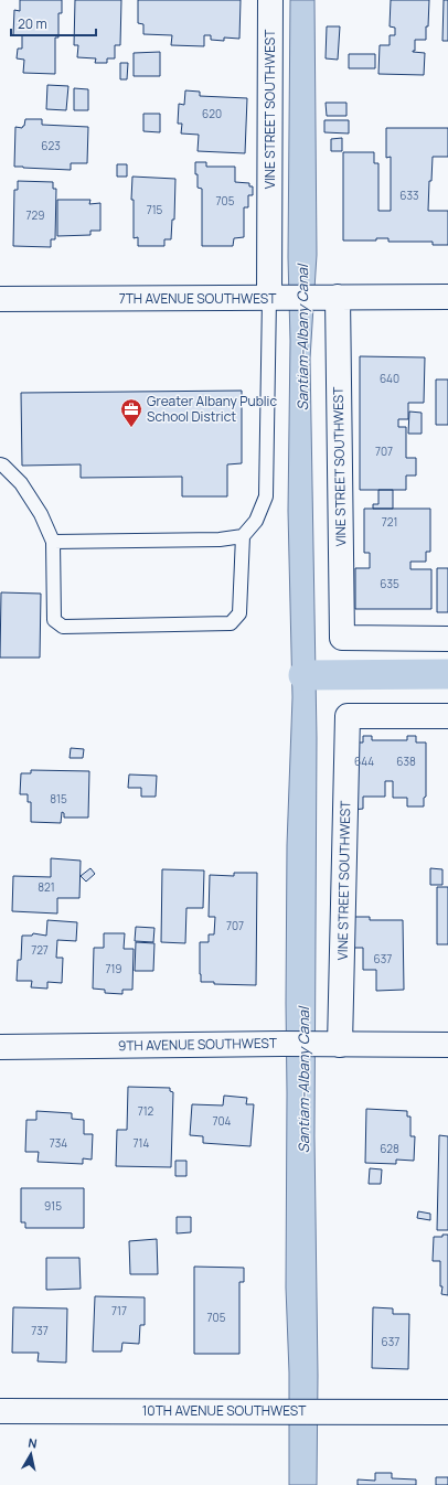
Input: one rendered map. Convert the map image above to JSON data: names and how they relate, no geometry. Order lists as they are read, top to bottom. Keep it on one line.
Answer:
{"streets":{"street":["VINE STREET SOUTHWEST","7TH AVENUE SOUTHWEST","9TH AVENUE SOUTHWEST","10TH AVENUE SOUTHWEST"]},"crossings":[["VINE STREET SOUTHWEST","7TH AVENUE SOUTHWEST"],["VINE STREET SOUTHWEST","9TH AVENUE SOUTHWEST"]],"water":["Santiam-Albany Canal"],"places":{"office":["Greater Albany Public School District"]},"house_numbers":["620","623","633","705","715","729","640","707","721","635","644","638","815","821","707","727","637","719","712","704","734","714","628","915","717","705","737","637"],"scale_bar":"20 m","north":"top"}
